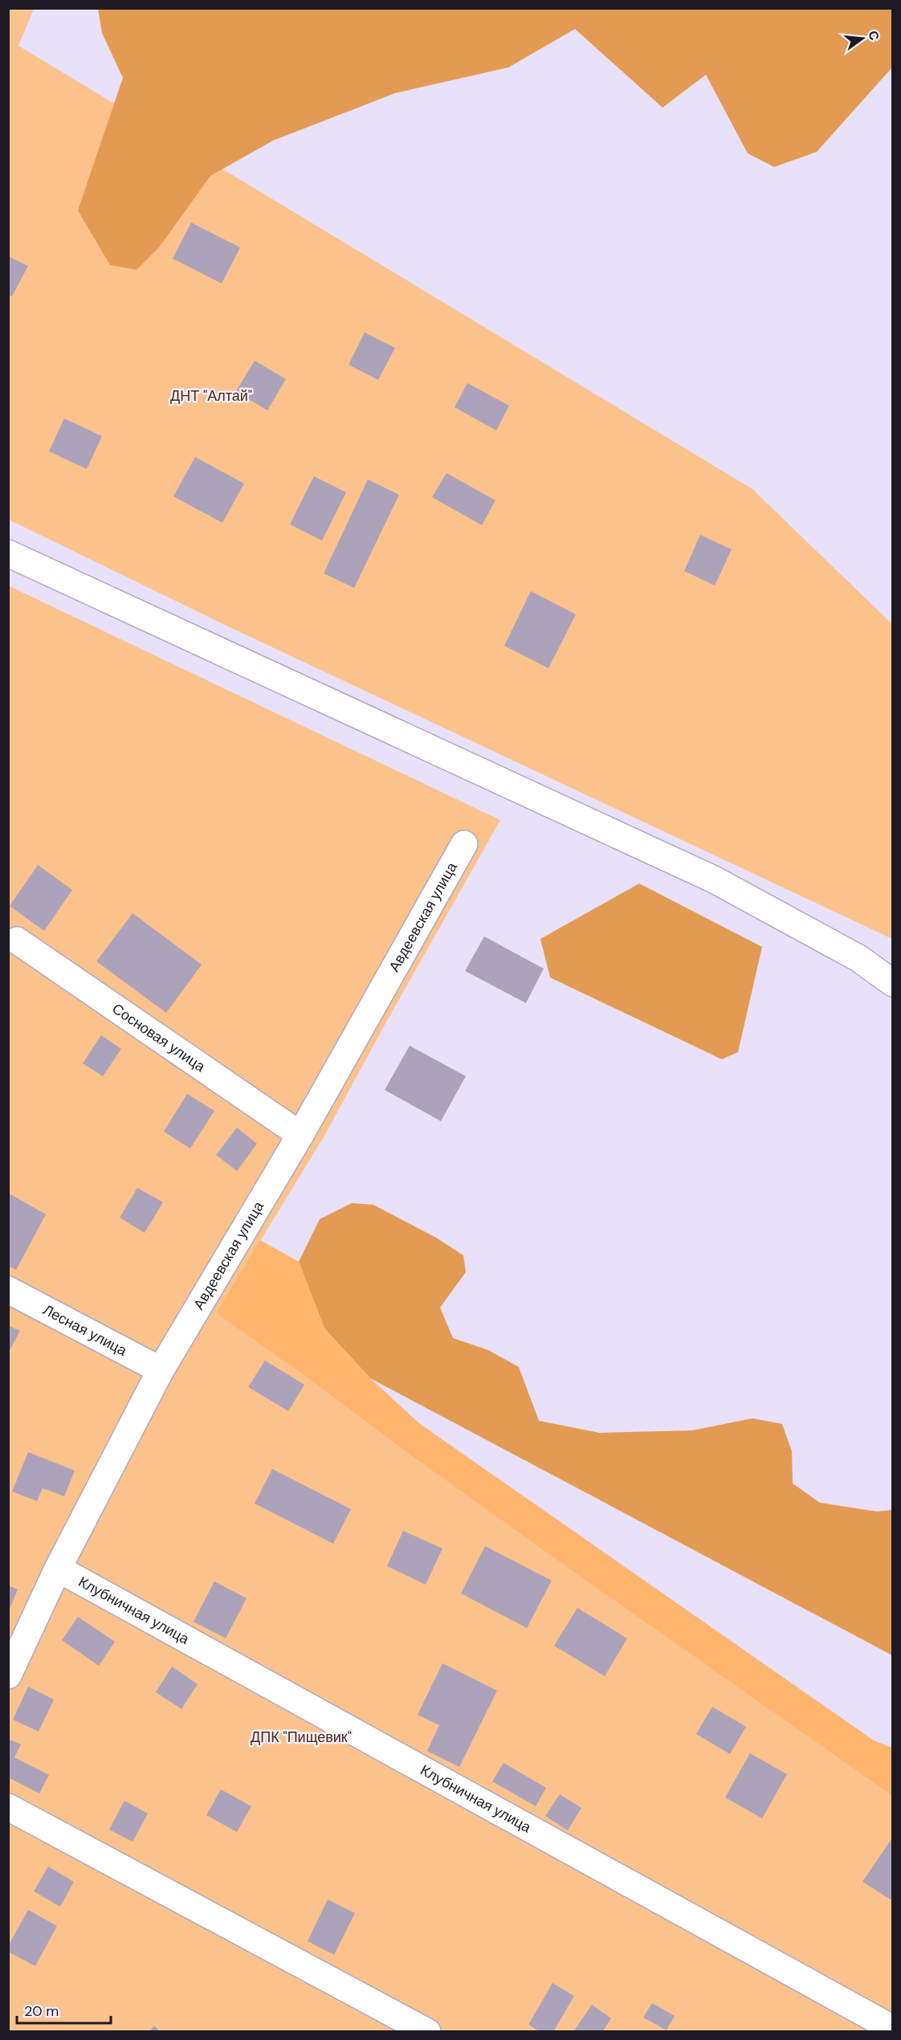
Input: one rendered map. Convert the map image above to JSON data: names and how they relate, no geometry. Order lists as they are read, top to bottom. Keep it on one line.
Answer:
{"streets":{"street":["Авдеевская улица","Сосновая улица","Лесная улица","Клубничная улица"]},"crossings":[["Авдеевская улица","Сосновая улица"],["Авдеевская улица","Лесная улица"],["Авдеевская улица","Клубничная улица"]],"parks":["ДНТ \"Алтай\"","ДПК \"Пищевик\""],"scale_bar":"20 m","north":"right"}
